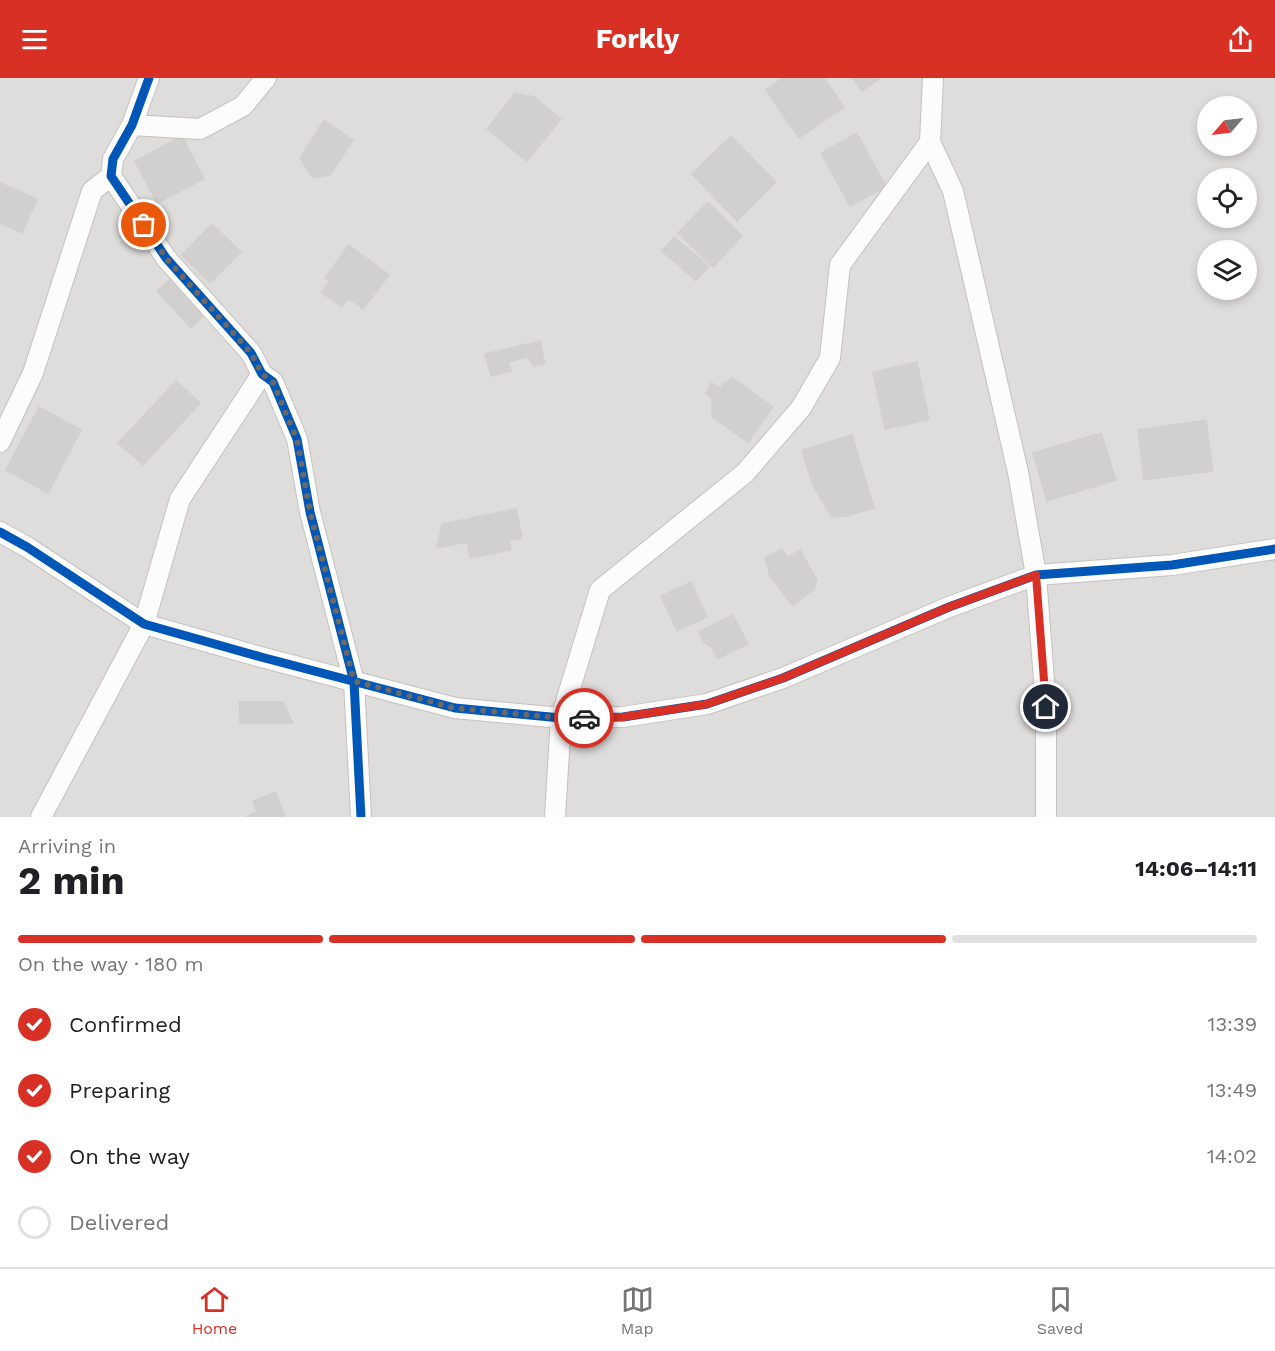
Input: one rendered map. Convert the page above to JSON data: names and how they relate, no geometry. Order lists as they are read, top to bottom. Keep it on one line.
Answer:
{"north":"bottom left","page":{"header":"Forkly","heading":["2 min","Arriving in","14:06–14:11"],"bar":"On the way · 180 m","list":[["Confirmed","13:39"],["Preparing","13:49"],["On the way","14:02"],"Delivered"],"tabs":["Home","Map","Saved"]}}
